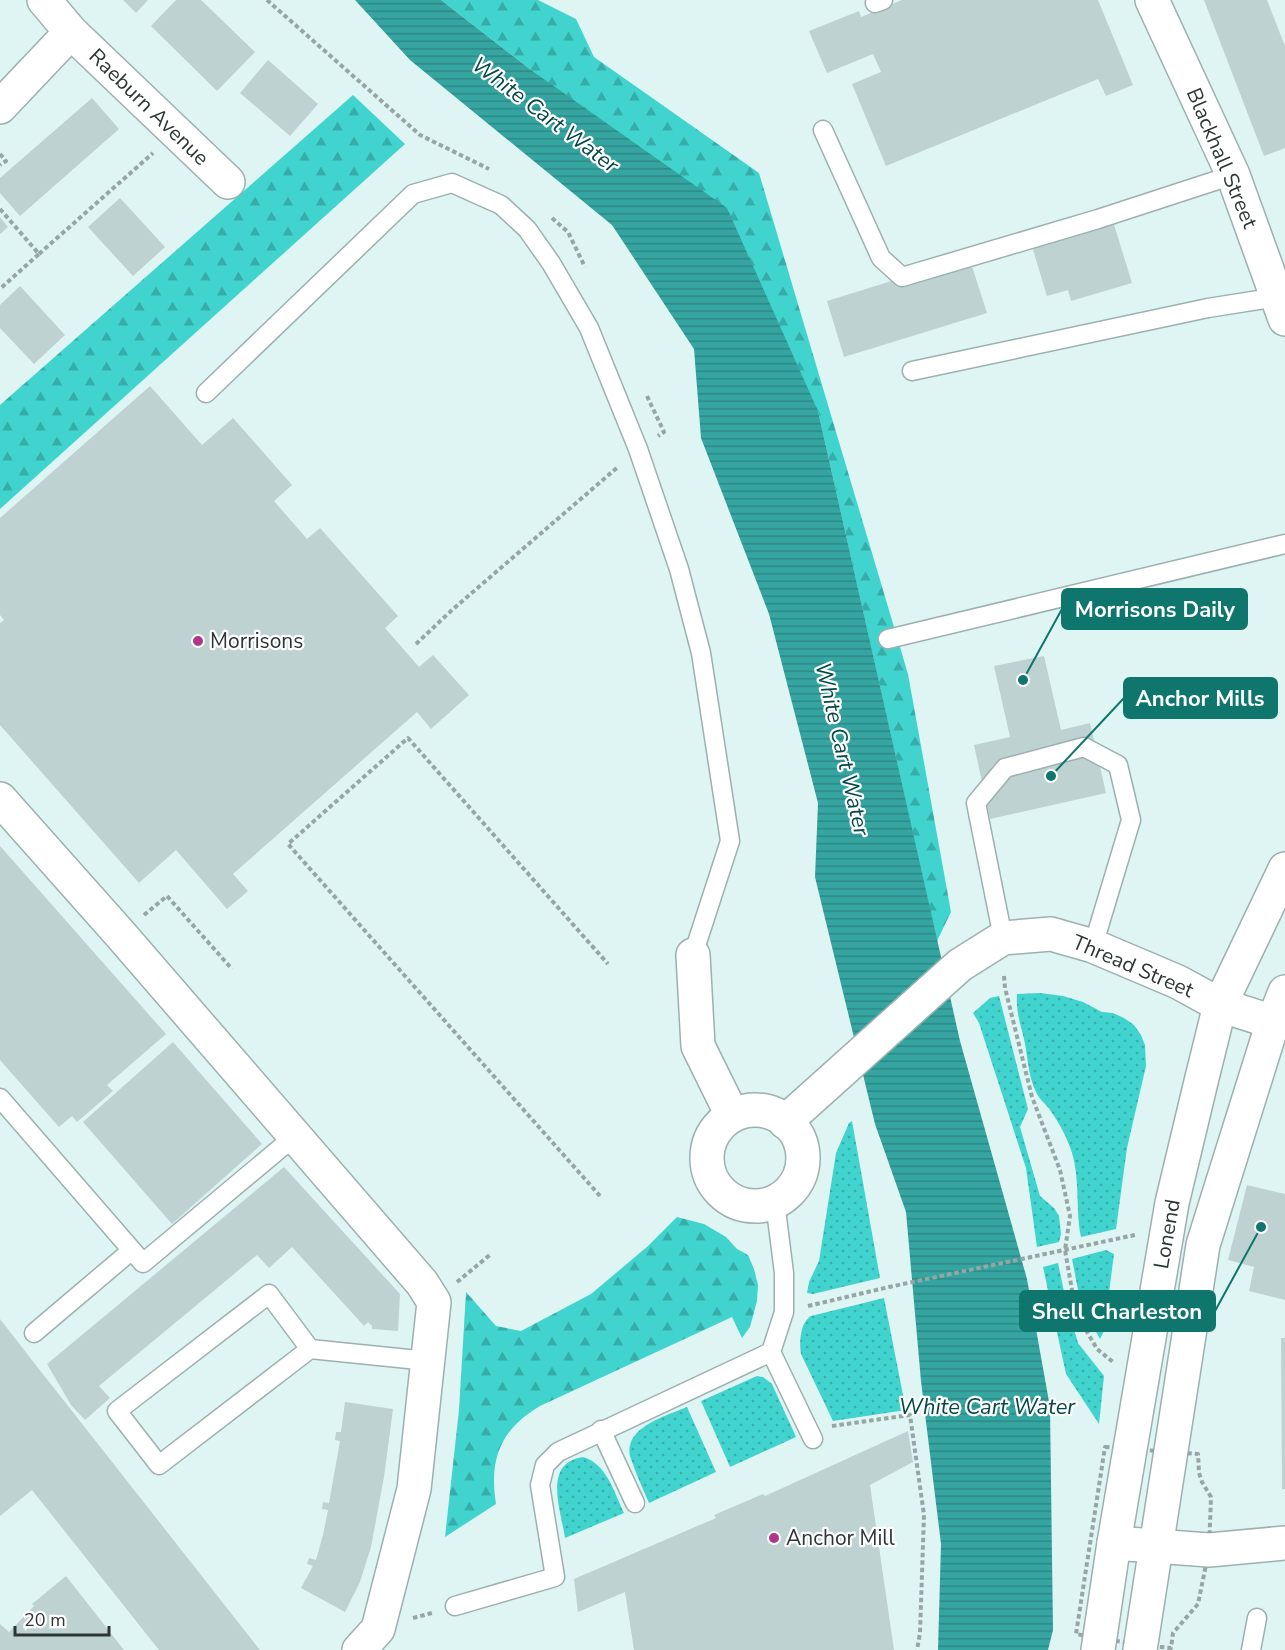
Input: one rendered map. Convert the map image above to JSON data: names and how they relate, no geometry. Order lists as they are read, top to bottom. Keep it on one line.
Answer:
{"streets":{"street":["Raeburn Avenue","Blackhall Street","Thread Street","Lonend"]},"crossings":[["Thread Street","Lonend"]],"water":["White Cart Water"],"places":["Morrisons","Morrisons Daily","Anchor Mills","Shell Charleston","Anchor Mill"],"scale_bar":"20 m"}
